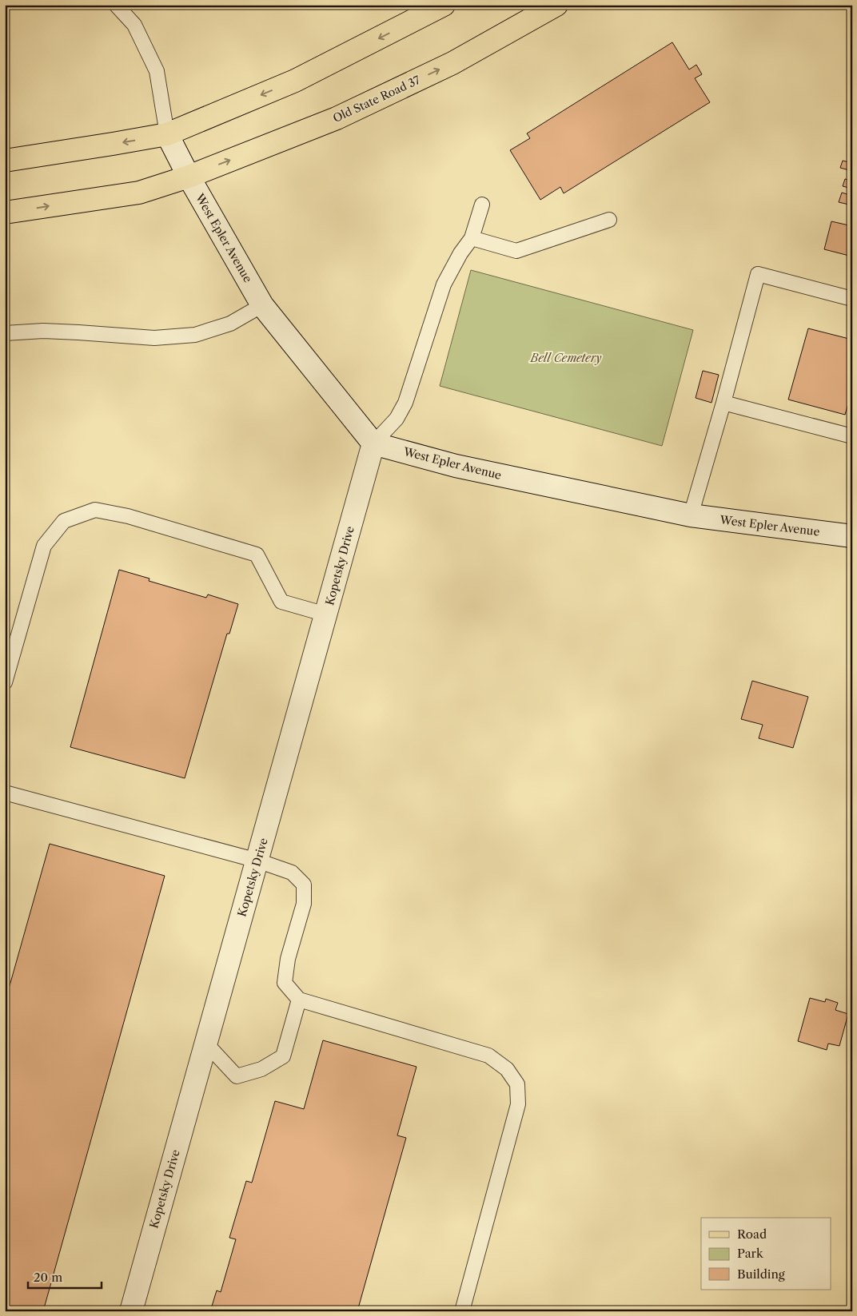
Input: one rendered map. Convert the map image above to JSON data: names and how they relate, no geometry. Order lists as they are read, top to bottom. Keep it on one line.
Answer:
{"streets":{"main road":["Old State Road 37"],"street":["West Epler Avenue","Kopetsky Drive"]},"crossings":[["Old State Road 37","West Epler Avenue"],["West Epler Avenue","Kopetsky Drive"]],"parks":["Bell Cemetery"],"legend":["Road","Park","Building"],"scale_bar":"20 m"}
